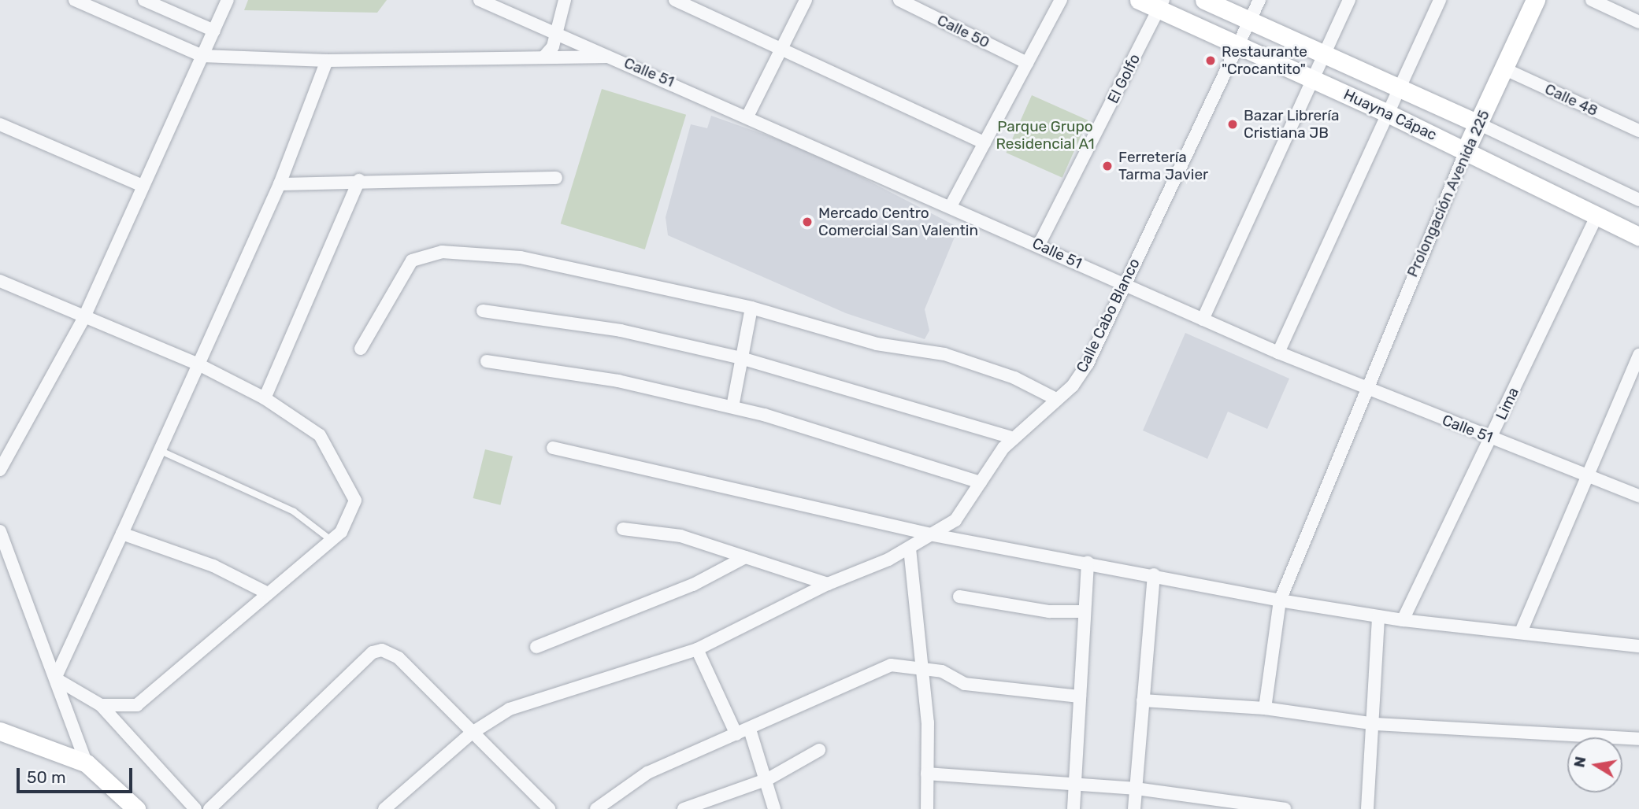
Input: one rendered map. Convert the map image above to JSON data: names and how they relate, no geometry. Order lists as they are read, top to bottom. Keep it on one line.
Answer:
{"streets":{"main road":["Huayna Cápac","Prolongación Avenida 225"],"street":["Calle 50","Calle 51","El Golfo","Calle 48","Calle Cabo Blanco","Lima"]},"crossings":[["Calle 51","El Golfo"],["Calle 51","Prolongación Avenida 225"],["Calle 51","Calle Cabo Blanco"],["Calle 51","Lima"],["El Golfo","Huayna Cápac"],["Calle 48","Prolongación Avenida 225"],["Huayna Cápac","Prolongación Avenida 225"],["Huayna Cápac","Calle Cabo Blanco"],["Huayna Cápac","Lima"]],"parks":["Parque Grupo Residencial A1"],"places":["Restaurante \"Crocantito\"","Bazar Librería Cristiana JB","Ferretería Tarma Javier","Mercado Centro Comercial San Valentin"],"scale_bar":"50 m","north":"left"}
